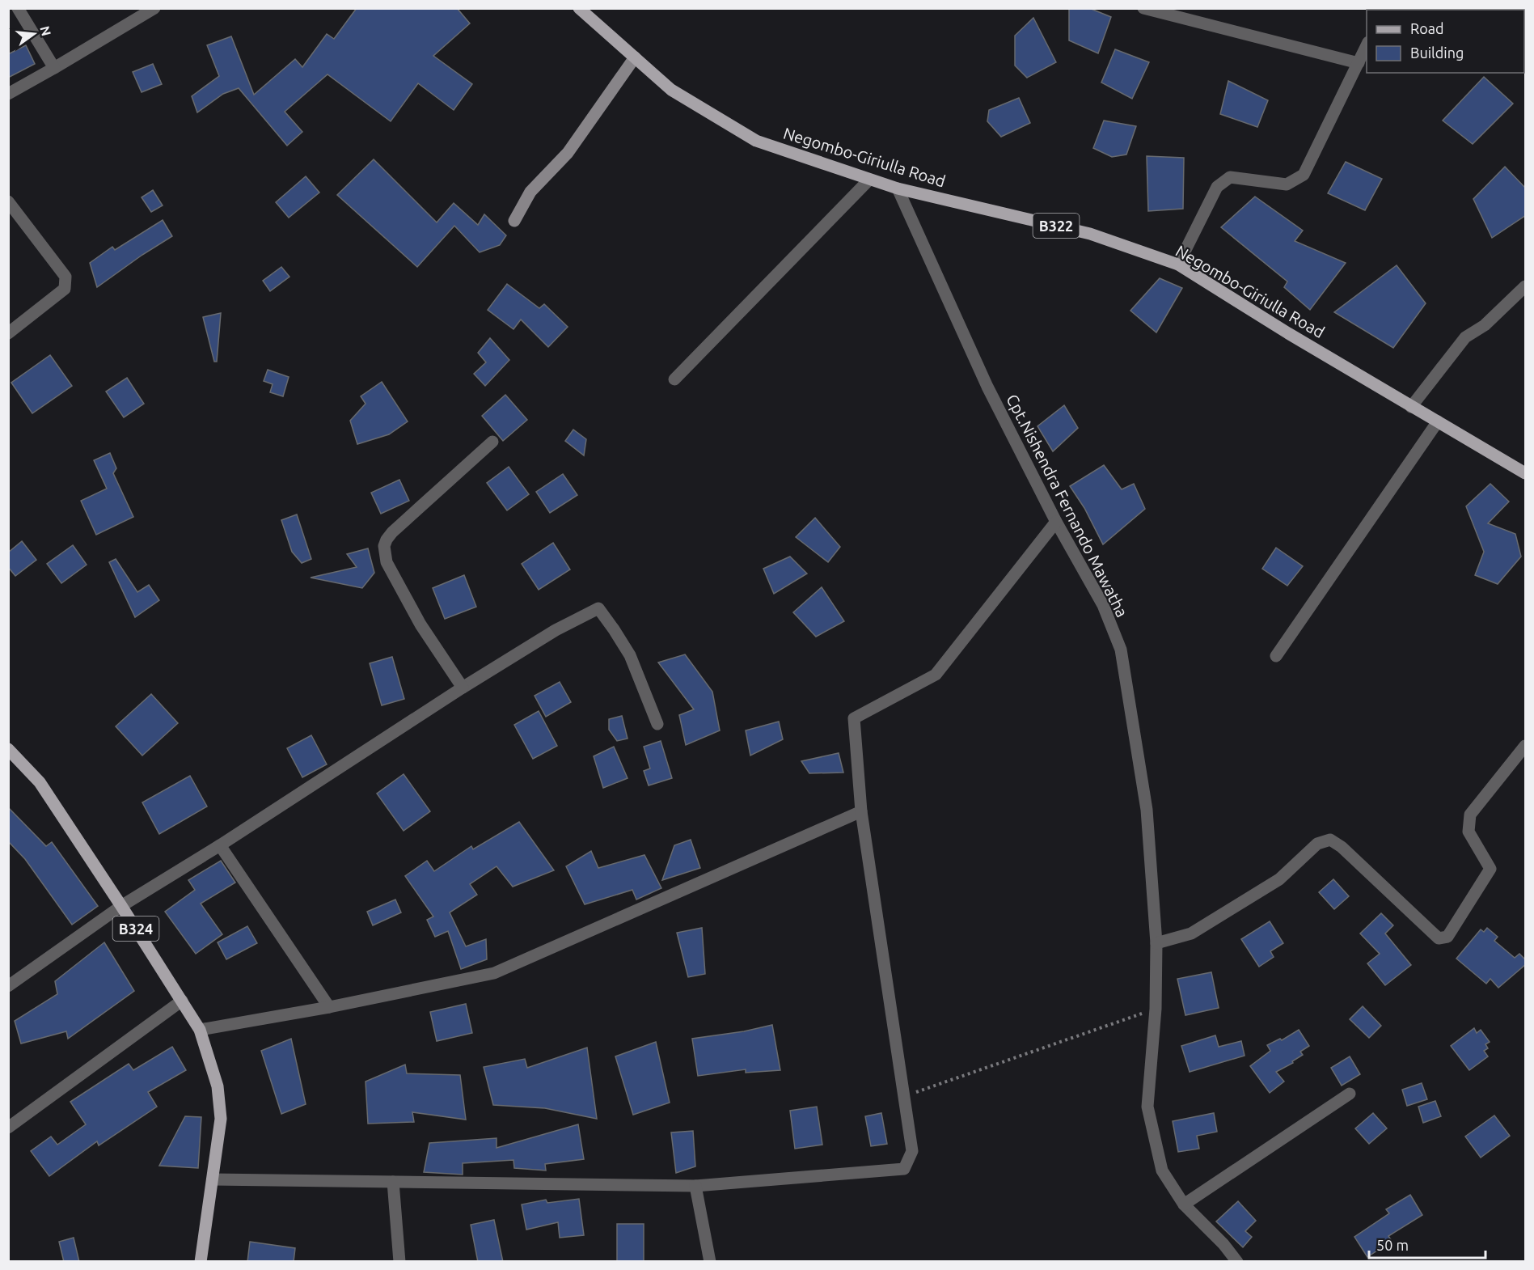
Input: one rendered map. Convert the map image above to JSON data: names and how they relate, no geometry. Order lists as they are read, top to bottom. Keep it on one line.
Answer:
{"streets":{"main road":["Negombo-Giriulla Road","B322","B324"],"street":["Cpt.Nishendra Fernando Mawatha"]},"crossings":[["Negombo-Giriulla Road","Cpt.Nishendra Fernando Mawatha"]],"legend":["Road","Building"],"scale_bar":"50 m","north":"right"}
